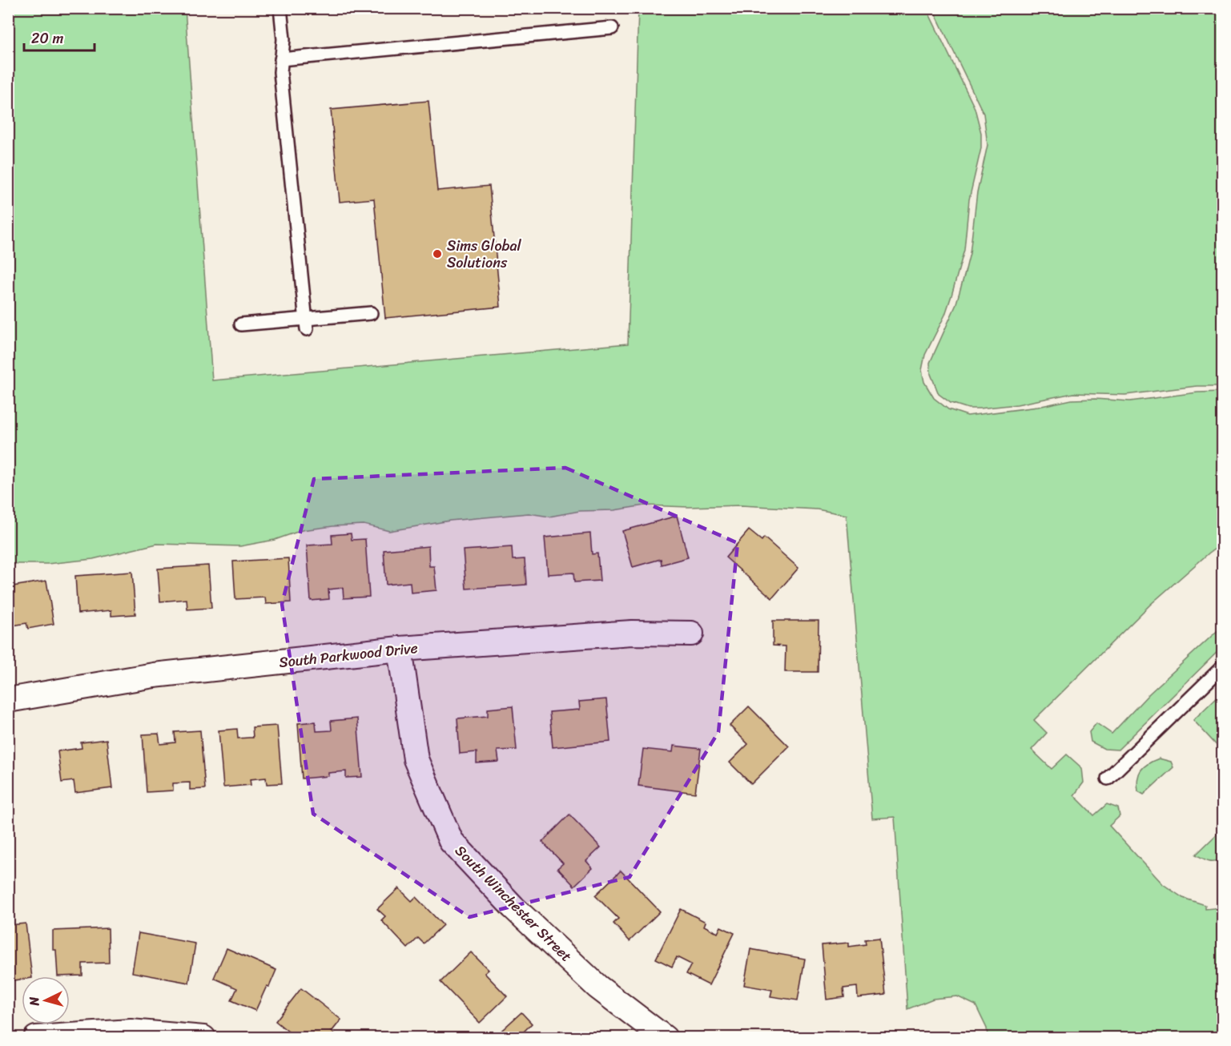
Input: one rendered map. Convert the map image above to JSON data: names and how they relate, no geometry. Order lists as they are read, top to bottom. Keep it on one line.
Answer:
{"streets":{"street":["South Parkwood Drive","South Winchester Street"]},"crossings":[["South Parkwood Drive","South Winchester Street"]],"places":["Sims Global Solutions"],"scale_bar":"20 m","north":"left"}
